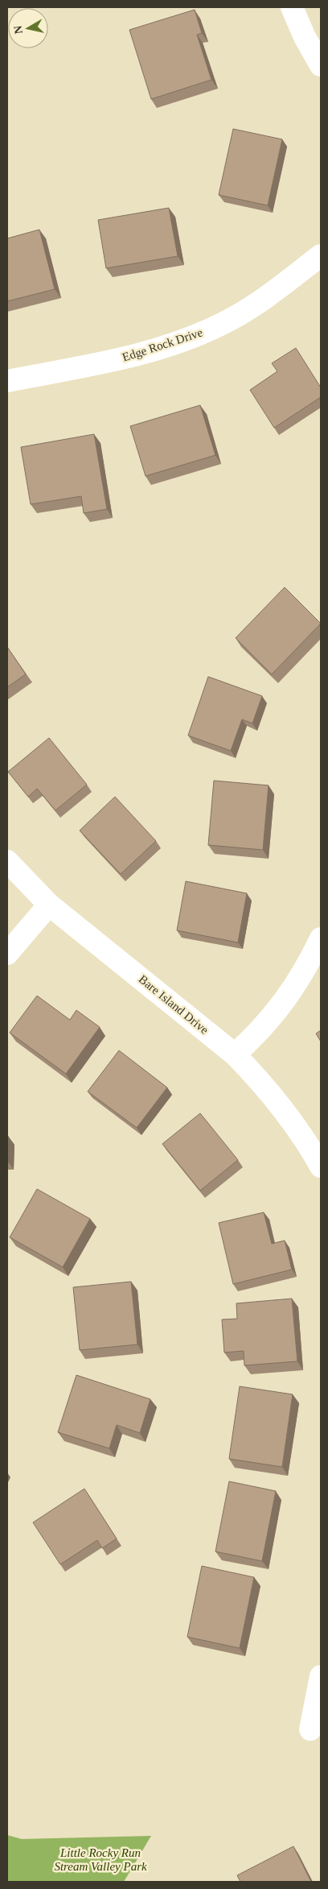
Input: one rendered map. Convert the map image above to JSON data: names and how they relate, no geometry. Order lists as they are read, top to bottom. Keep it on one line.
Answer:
{"streets":{"street":["Edge Rock Drive","Bare Island Drive"]},"parks":["Little Rocky Run Stream Valley Park"],"north":"left"}
